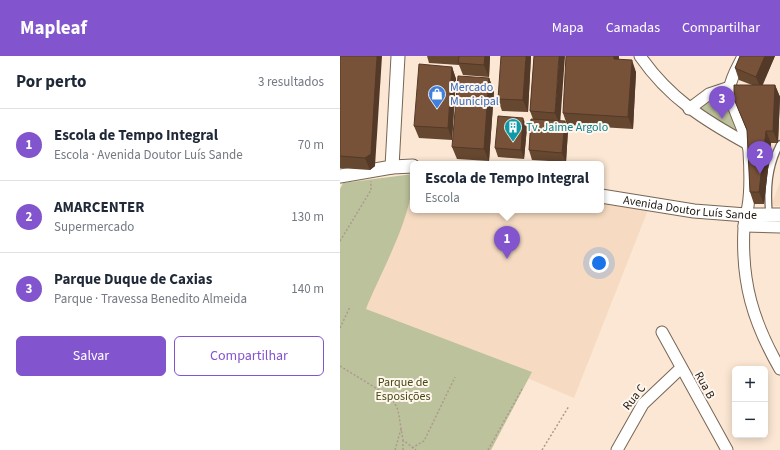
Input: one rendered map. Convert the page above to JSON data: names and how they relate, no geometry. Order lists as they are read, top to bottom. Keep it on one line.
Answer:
{"streets":{"street":["Avenida Doutor Luís Sande","Rua B","Rua C"]},"crossings":[["Rua B","Rua C"]],"parks":["Parque de Esposições"],"places":{"shop":["Mercado Municipal"],"building":["Tv. Jaime Argolo"]},"page":{"header":"Mapleaf","nav":["Mapa","Camadas","Compartilhar"],"heading":["Por perto","3 resultados"],"pins":["3","2","1"],"list":[{"mark":"1","name":"Escola de Tempo Integral","note":"Escola · Avenida Doutor Luís Sande","value":"70 m"},{"mark":"2","name":"AMARCENTER","note":"Supermercado","value":"130 m"},{"mark":"3","name":"Parque Duque de Caxias","note":"Parque · Travessa Benedito Almeida","value":"140 m"}],"popup":["Escola de Tempo Integral","Escola"],"buttons":["Salvar","Compartilhar"],"map_buttons":["+","−"]}}
